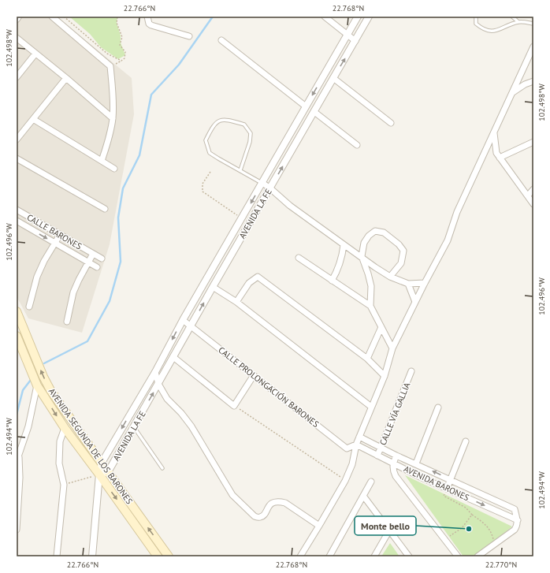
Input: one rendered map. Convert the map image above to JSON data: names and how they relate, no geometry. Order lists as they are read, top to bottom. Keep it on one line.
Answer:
{"streets":{"main road":["AVENIDA SEGUNDA DE LOS BARONES"],"street":["AVENIDA LA FE","CALLE BARONES","CALLE PROLONGACIÓN BARONES","CALLE VÍA GALLIA","AVENIDA BARONES"]},"crossings":[["AVENIDA LA FE","CALLE PROLONGACIÓN BARONES"],["AVENIDA LA FE","AVENIDA SEGUNDA DE LOS BARONES"],["CALLE PROLONGACIÓN BARONES","AVENIDA BARONES"],["CALLE VÍA GALLIA","AVENIDA BARONES"]],"places":["Monte bello"],"coordinates":["22.766°N","22.768°N","102.498°W","102.496°W","102.494°W","22.770°N"]}
